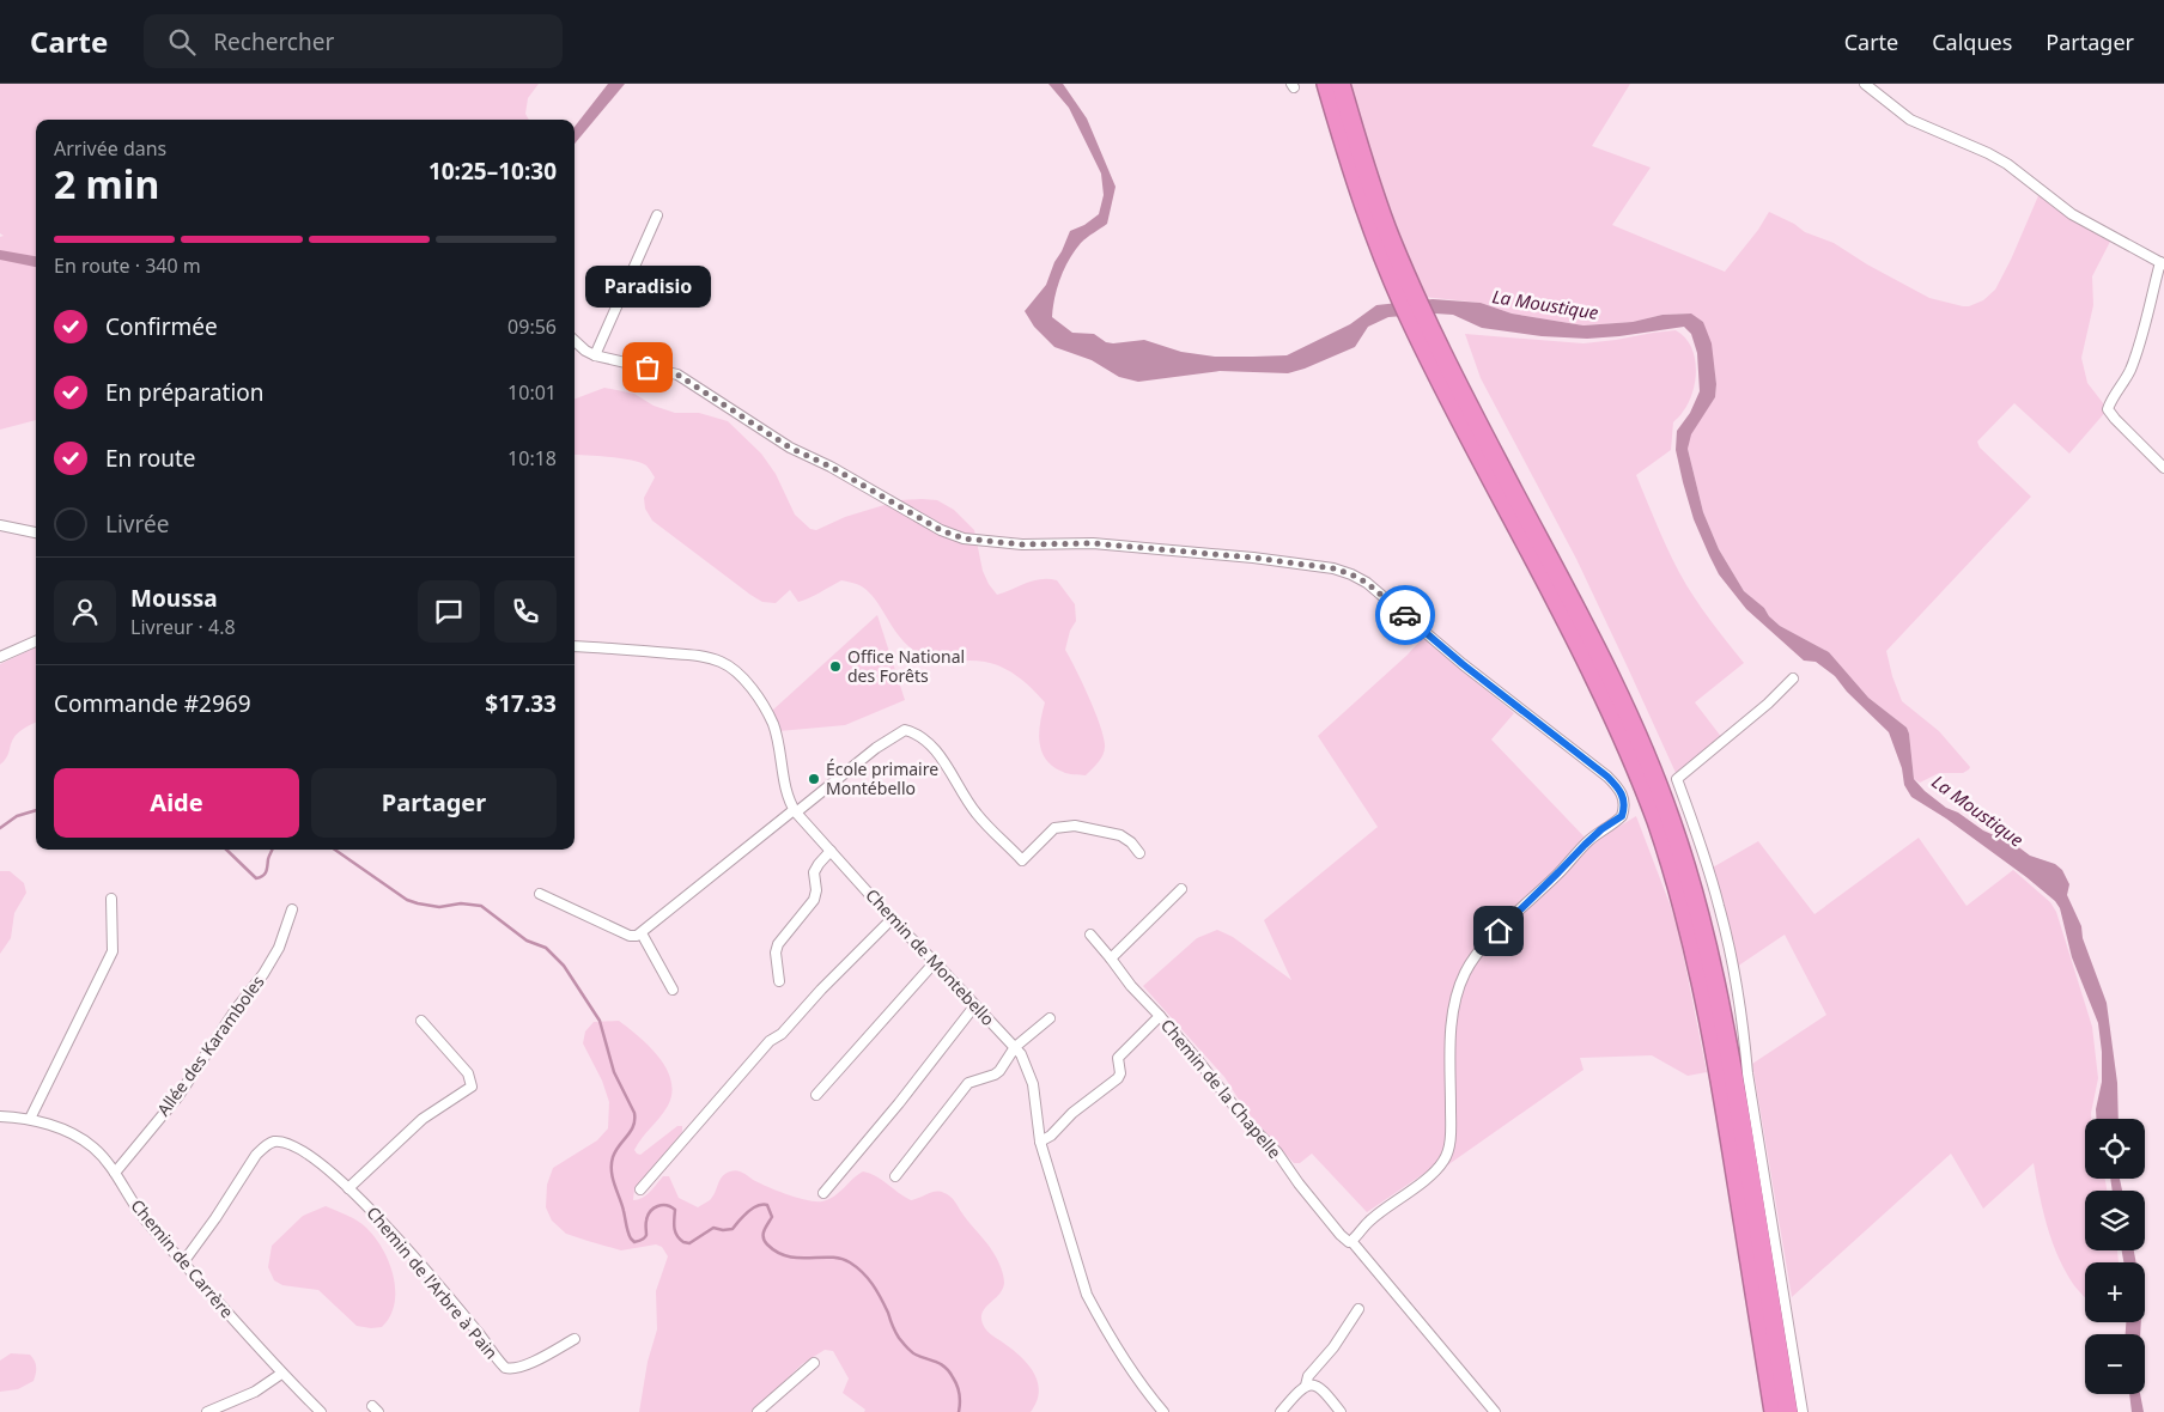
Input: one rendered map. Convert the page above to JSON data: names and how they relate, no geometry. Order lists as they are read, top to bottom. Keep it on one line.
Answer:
{"streets":{"street":["Chemin de Montebello","Allée des Karamboles","Chemin de la Chapelle","Chemin de Carrère","Chemin de l'Arbre à Pain"]},"crossings":[["Allée des Karamboles","Chemin de Carrère"],["Chemin de Carrère","Chemin de l'Arbre à Pain"]],"water":["La Moustique"],"places":["Paradisio","Office National des Forêts","École primaire Montébello"],"page":{"header":"Carte","search":"Rechercher","nav":["Carte","Calques","Partager"],"heading":["2 min","Arrivée dans","10:25–10:30"],"panel":["Moussa","Livreur · 4.8","Commande #2969","$17.33"],"bar":"En route · 340 m","bubble":"Paradisio","list":[["Confirmée","09:56"],["En préparation","10:01"],["En route","10:18"],"Livrée"],"buttons":["Aide","Partager"],"map_buttons":["+","−"]}}
